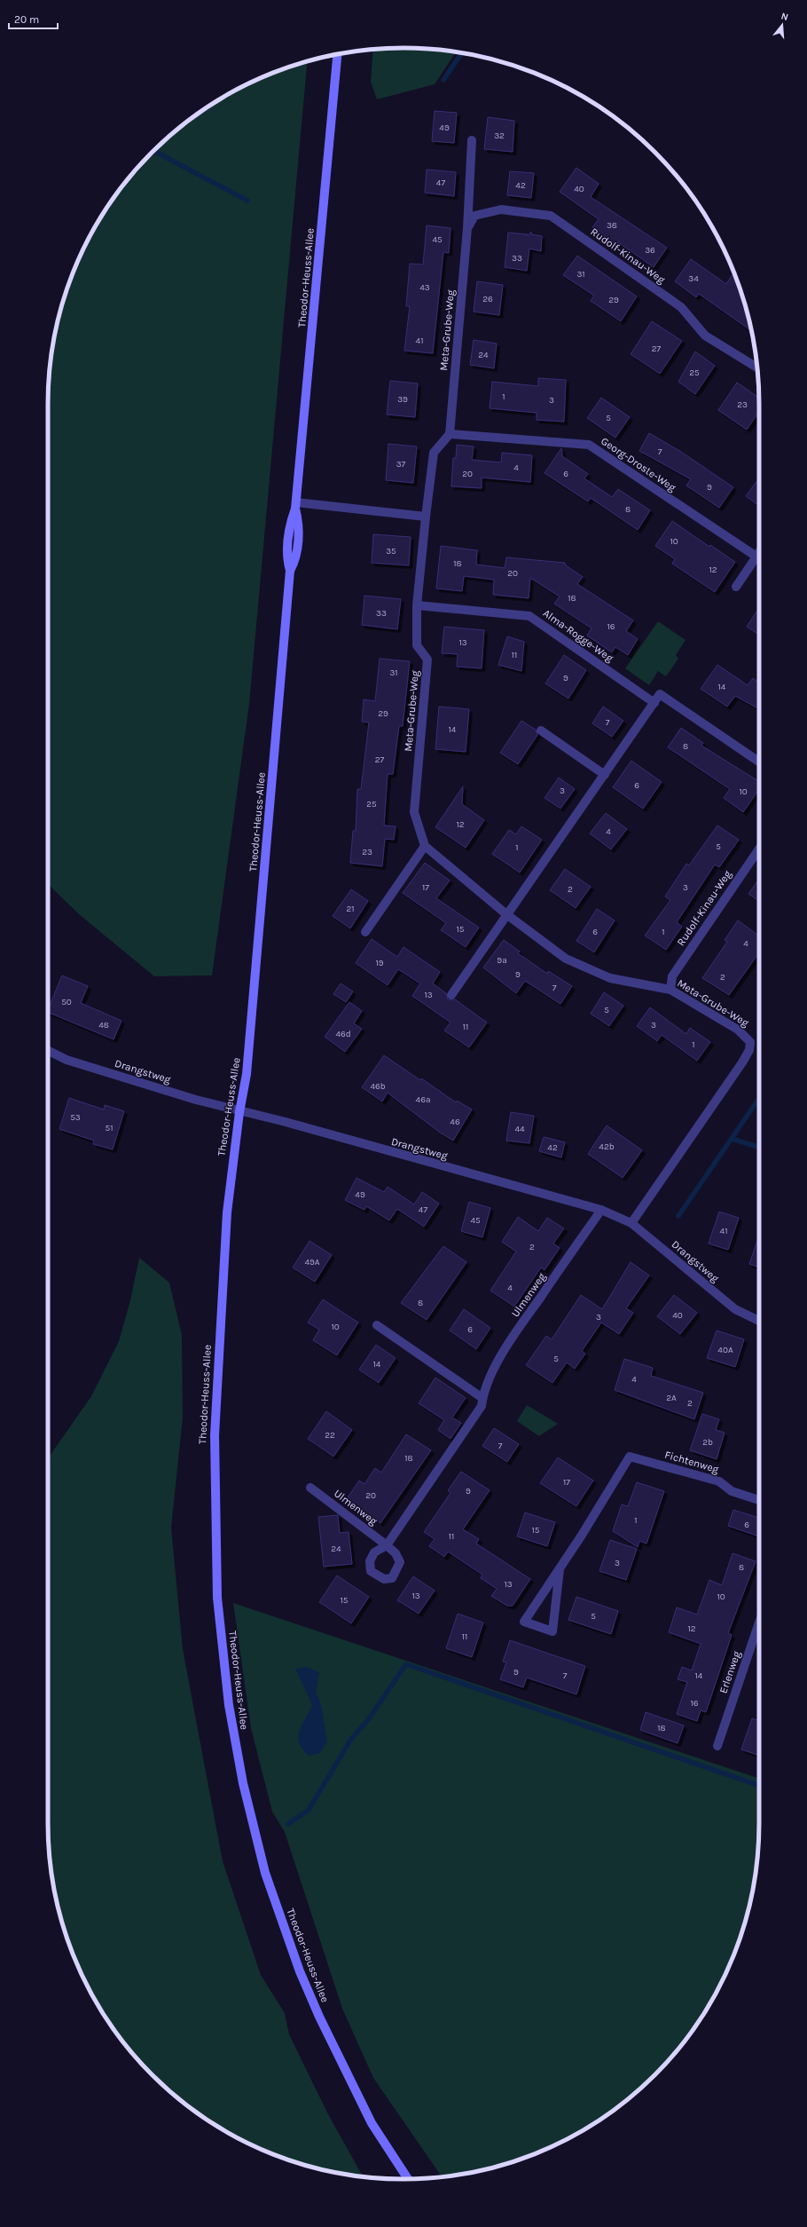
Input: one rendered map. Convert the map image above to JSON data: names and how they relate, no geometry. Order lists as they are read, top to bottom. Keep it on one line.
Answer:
{"streets":{"street":["Rudolf-Kinau-Weg","Theodor-Heuss-Allee","Meta-Grube-Weg","Georg-Droste-Weg","Alma-Rogge-Weg","Drangstweg","Ulmenweg","Fichtenweg","Erlenweg"]},"crossings":[["Rudolf-Kinau-Weg","Meta-Grube-Weg"],["Theodor-Heuss-Allee","Drangstweg"],["Meta-Grube-Weg","Georg-Droste-Weg"],["Meta-Grube-Weg","Alma-Rogge-Weg"],["Meta-Grube-Weg","Drangstweg"],["Drangstweg","Ulmenweg"]],"house_numbers":["49","32","47","42","40","38","45","36","33","31","34","43","26","29","41","27","24","25","1","39","3","23","5","7","37","4","20","6","9","8","10","35","18","12","20","18","33","16","13","11","31","9","14","29","7","14","8","27","6","3","10","25","12","4","5","1","23","17","3","2","21","15","6","1","4","9a","19","9","2","7","13","50","5","48","3","11","46d","1","46b","46a","53","46","51","44","42b","42","49","47","45","41","2","49A","4","8","40","3","10","6","40A","5","14","4","2A","2","22","2b","7","18","17","9","20","1","6","15","11","24","3","8","13","13","10","15","5","12","11","9","7","14","16","18"],"scale_bar":"20 m","north":"top"}
